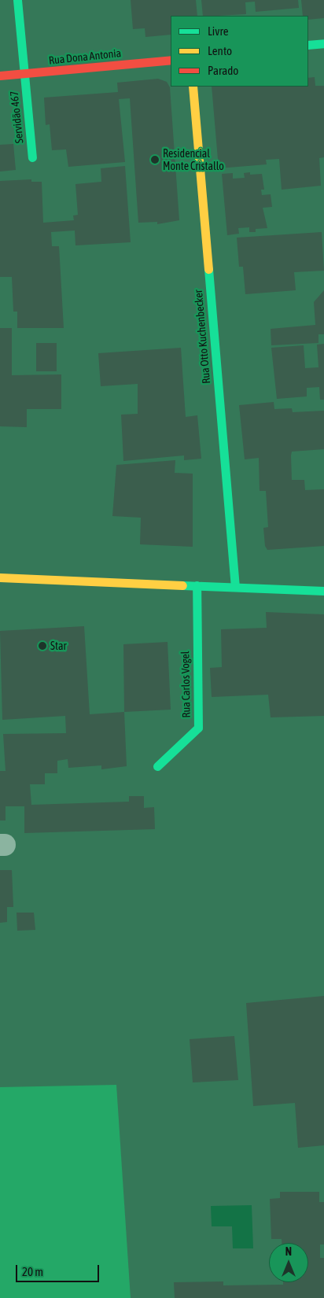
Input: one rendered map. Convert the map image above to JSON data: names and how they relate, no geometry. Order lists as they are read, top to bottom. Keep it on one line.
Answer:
{"streets":{"street":["Rua Dona Antonia","Servidão 467","Rua Otto Kuchenbecker","Rua Carlos Vogel"]},"crossings":[["Rua Dona Antonia","Servidão 467"]],"places":["Residencial Monte Cristallo","Star"],"legend":["Livre","Lento","Parado"],"scale_bar":"20 m","north":"top"}
